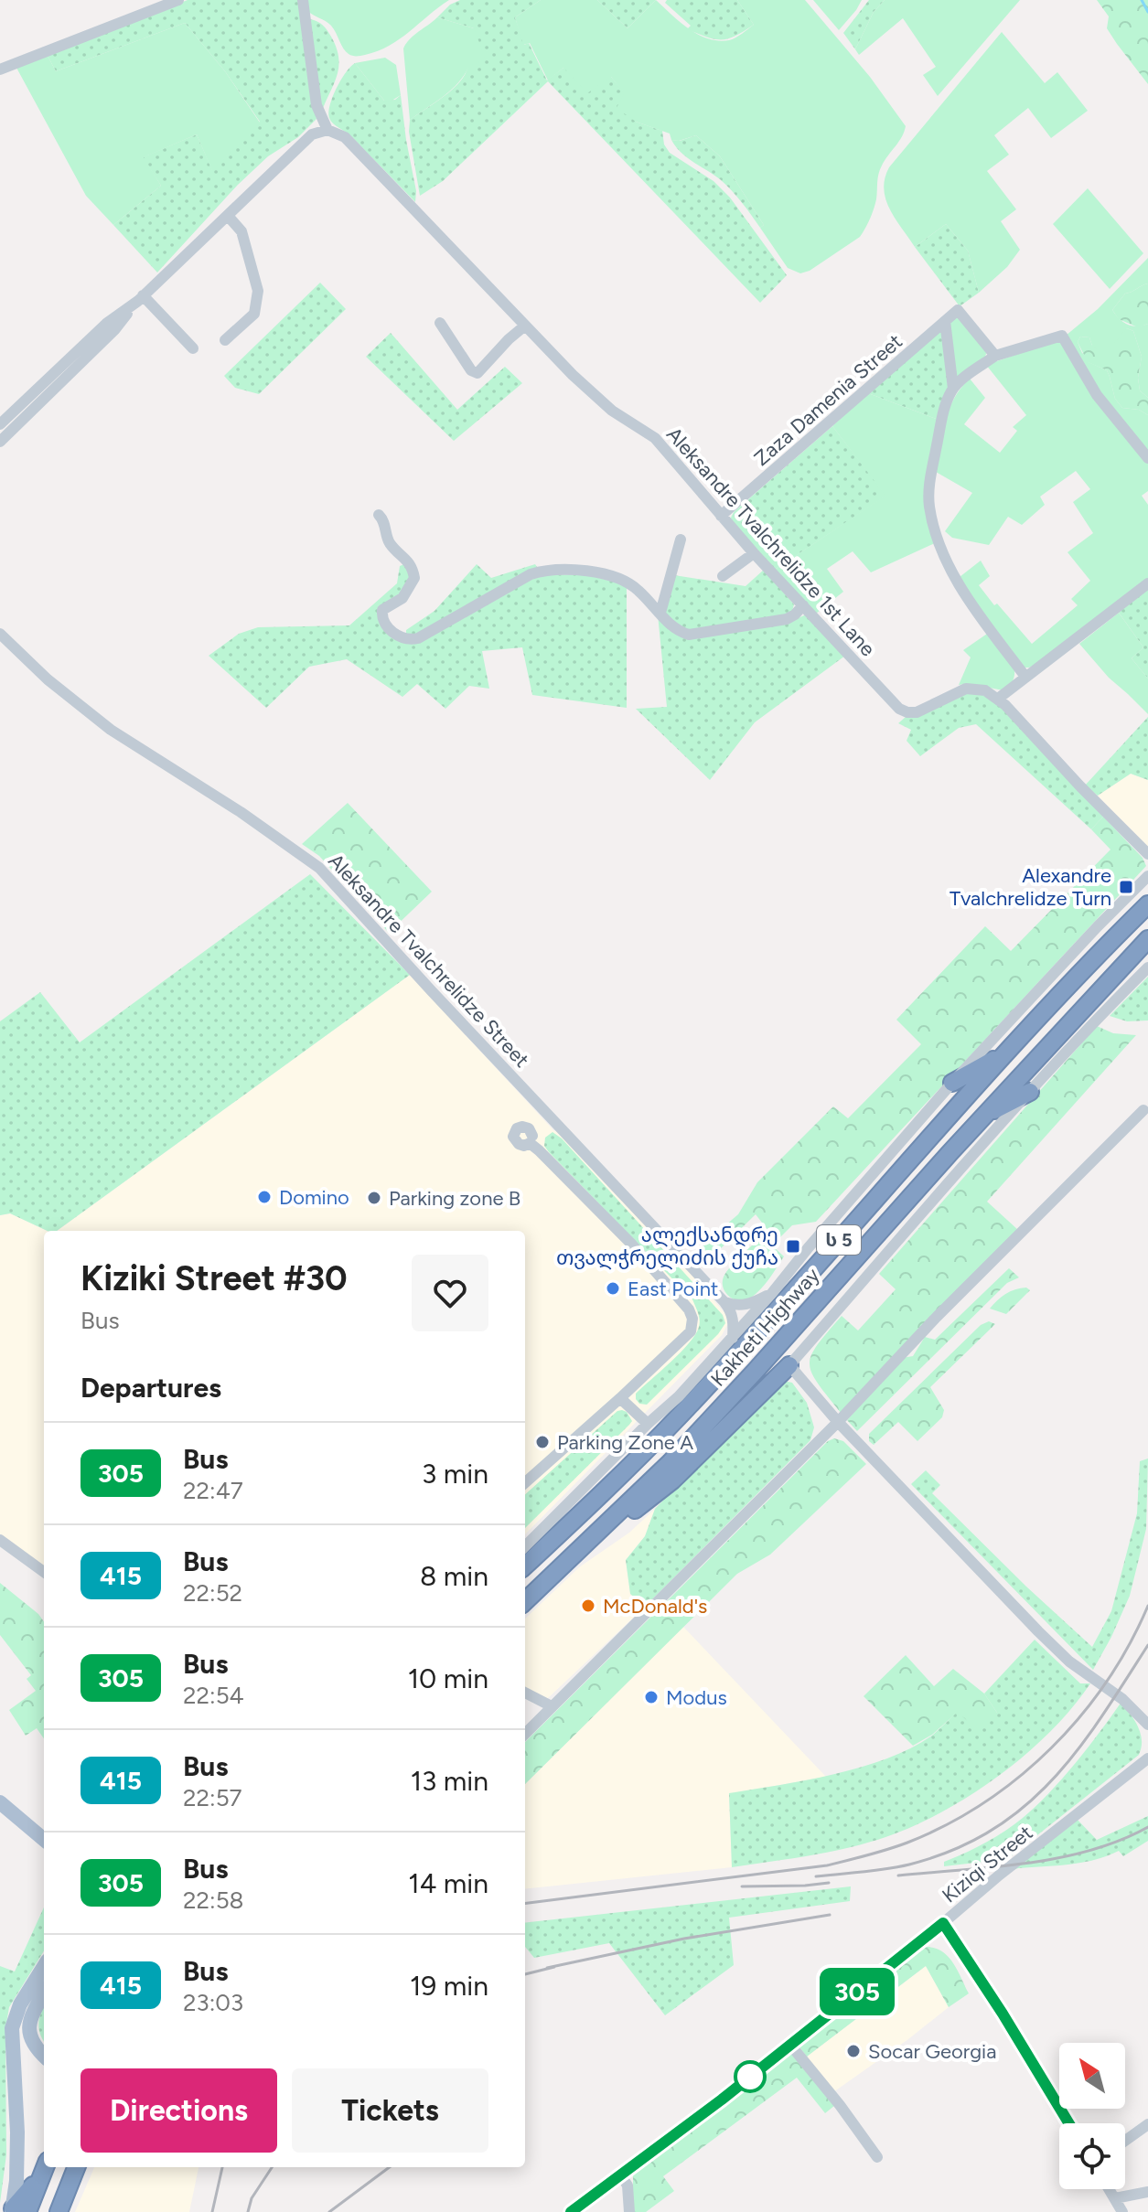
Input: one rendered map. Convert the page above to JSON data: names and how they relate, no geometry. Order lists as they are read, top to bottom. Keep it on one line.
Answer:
{"streets":{"highway":["ს 5","Kakheti Highway"],"street":["Zaza Damenia Street","Aleksandre Tvalchrelidze 1st Lane","Aleksandre Tvalchrelidze Street","Kiziqi Street"]},"crossings":[["Zaza Damenia Street","Aleksandre Tvalchrelidze 1st Lane"]],"places":{"transit":["Alexandre Tvalchrelidze Turn","ალექსანდრე თვალჭრელიძის ქუჩა"],"other":["Domino","Parking zone B","East Point","Parking Zone A","McDonald's","Modus","Socar Georgia"]},"lines":["bus line 305"],"north":"top left","page":{"on_map":"305","heading":[["Kiziki Street #30","Bus"],"Departures"],"list":[{"mark":"305","name":"Bus","note":"22:47","value":"3 min"},{"mark":"415","name":"Bus","note":"22:52","value":"8 min"},{"mark":"305","name":"Bus","note":"22:54","value":"10 min"},{"mark":"415","name":"Bus","note":"22:57","value":"13 min"},{"mark":"305","name":"Bus","note":"22:58","value":"14 min"},{"mark":"415","name":"Bus","note":"23:03","value":"19 min"}],"buttons":["Directions","Tickets"]}}
